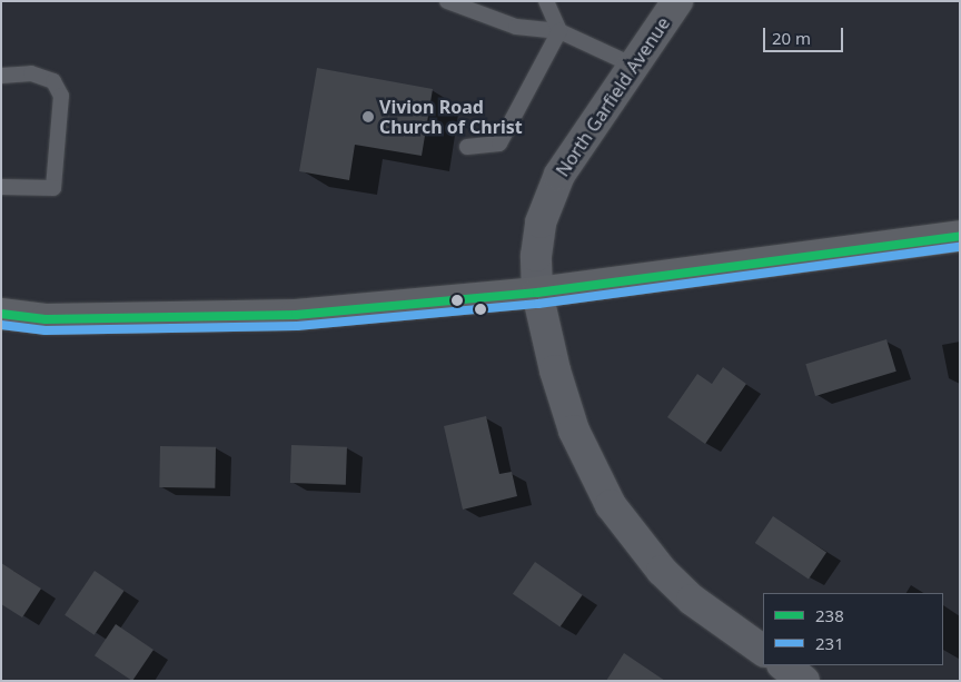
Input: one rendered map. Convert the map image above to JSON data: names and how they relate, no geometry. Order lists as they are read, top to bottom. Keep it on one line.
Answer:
{"streets":{"street":["North Garfield Avenue"]},"places":["Vivion Road Church of Christ"],"lines":["transit line 238","transit line 231"],"legend":["238","231"],"scale_bar":"20 m"}
